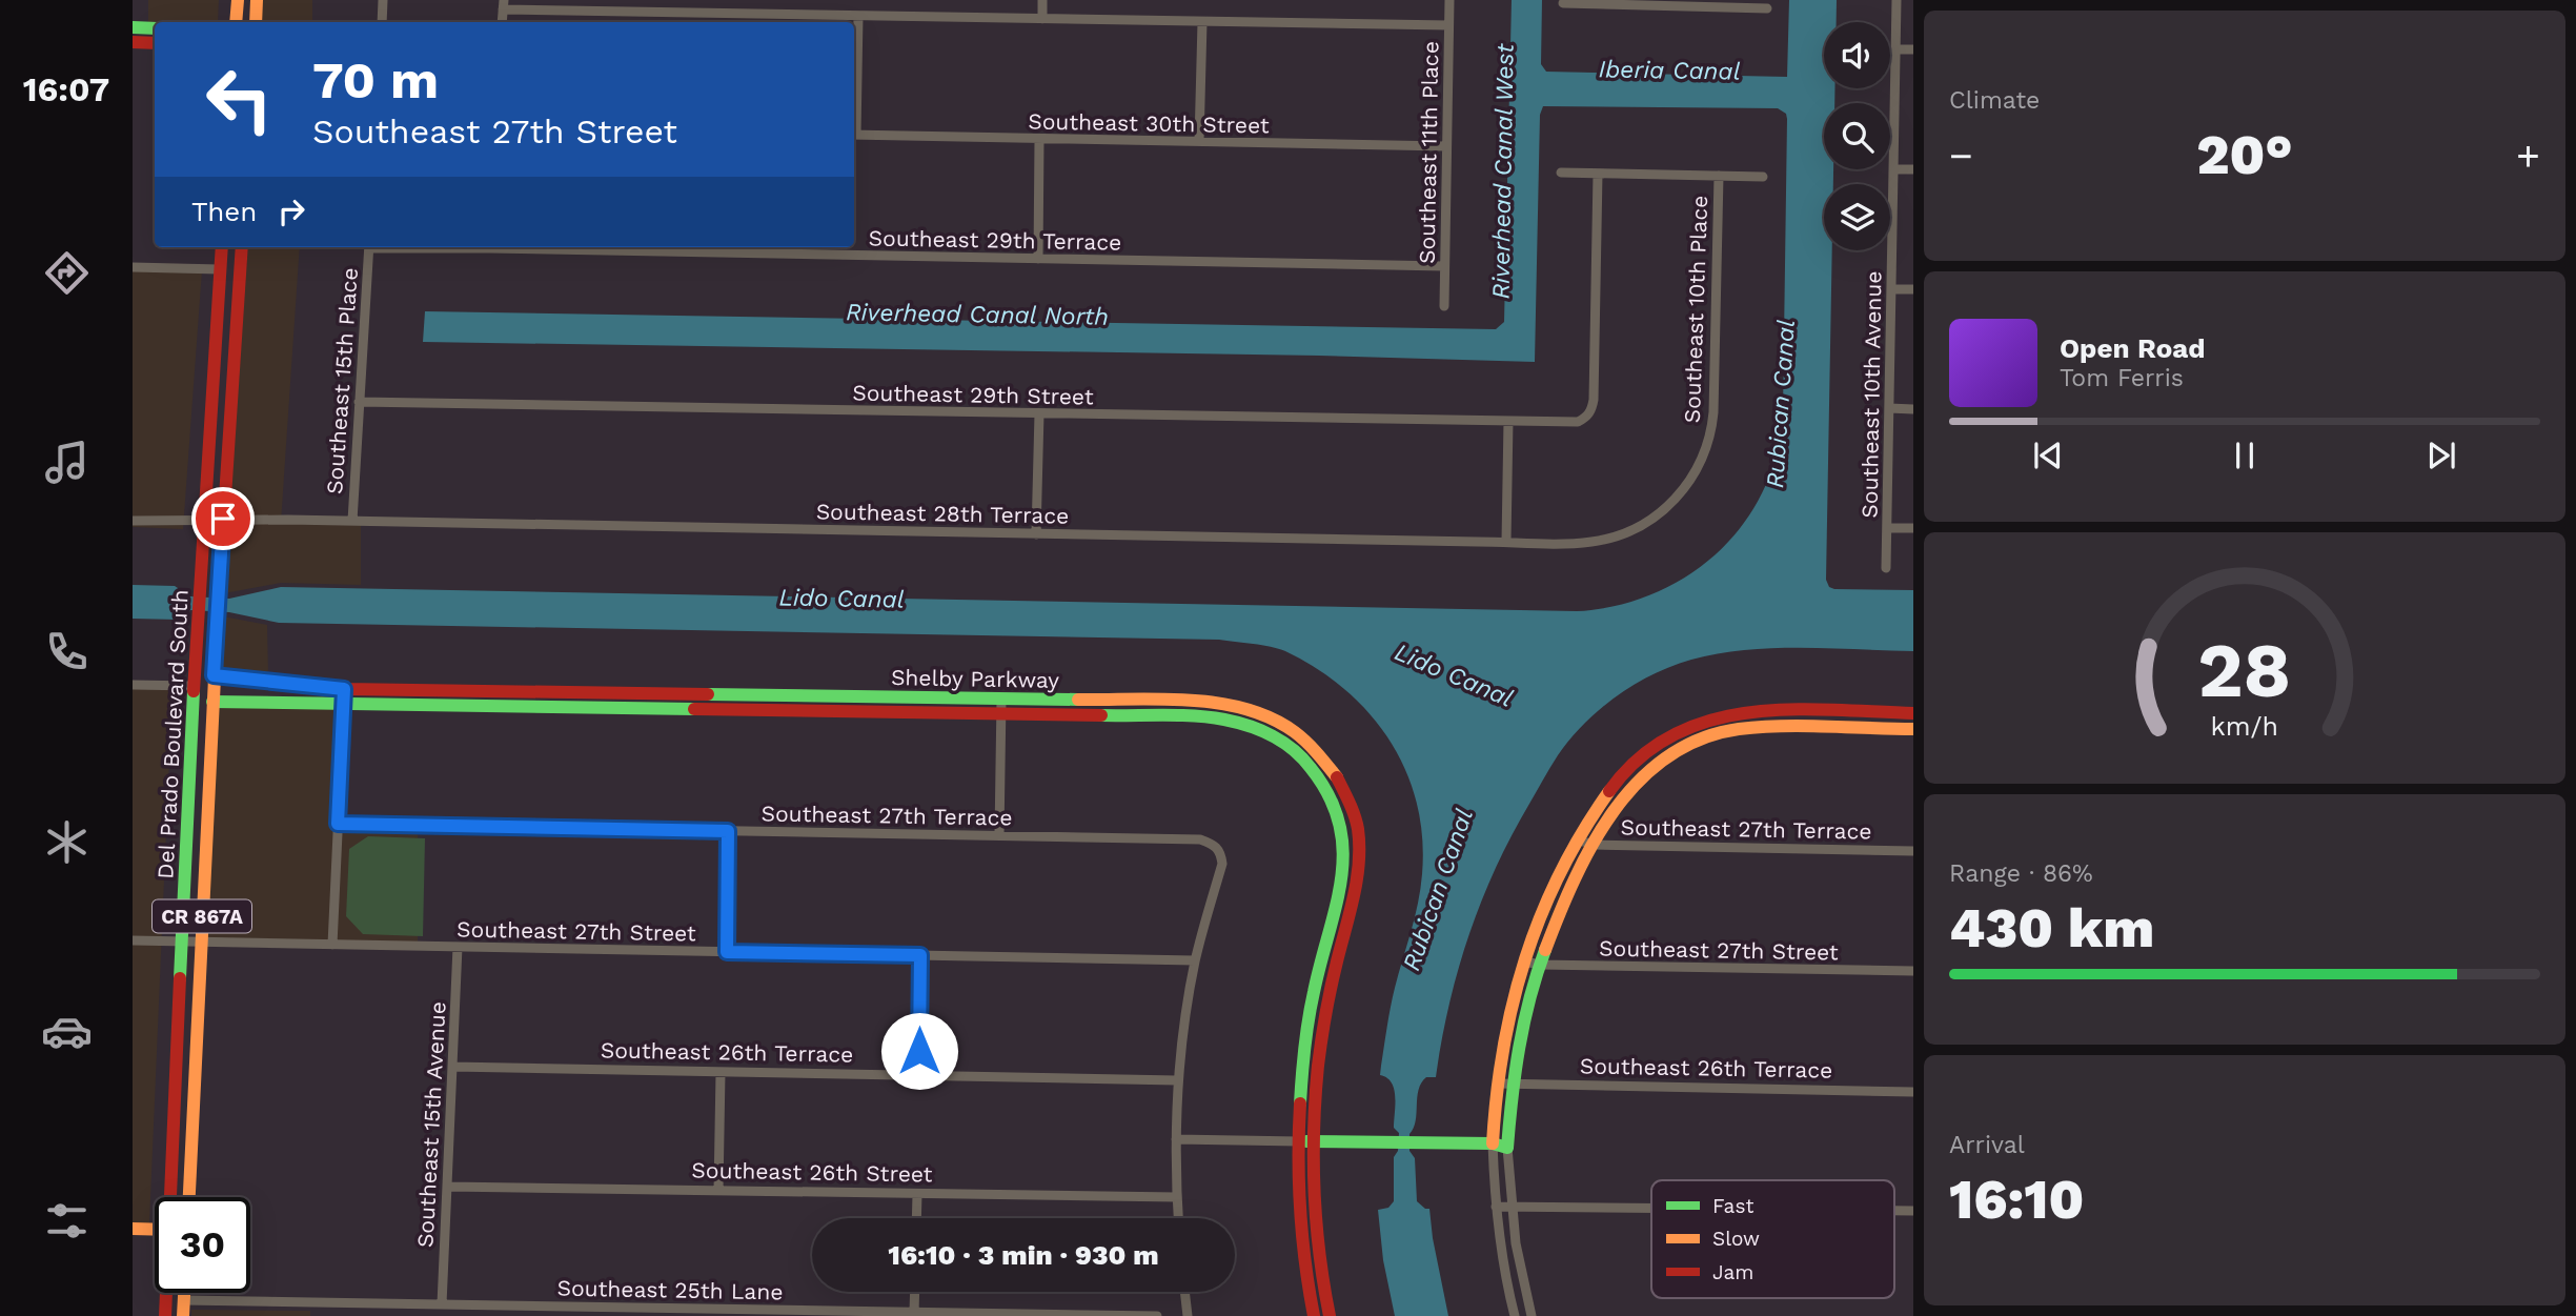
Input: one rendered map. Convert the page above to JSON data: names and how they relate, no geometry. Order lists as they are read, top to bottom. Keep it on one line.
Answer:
{"streets":{"street":["Southeast 30th Street","Southeast 11th Place","Southeast 29th Terrace","Southeast 10th Place","Southeast 15th Place","Southeast 29th Street","Southeast 10th Avenue","Southeast 28th Terrace","Shelby Parkway","Del Prado Boulevard South","Southeast 27th Terrace","CR 867A","Southeast 27th Street","Southeast 26th Terrace","Southeast 15th Avenue","Southeast 26th Street","Southeast 25th Lane"]},"crossings":[["Southeast 30th Street","Southeast 11th Place"],["Southeast 11th Place","Southeast 29th Terrace"],["Southeast 10th Place","Southeast 28th Terrace"],["Southeast 15th Place","Southeast 29th Street"],["Southeast 15th Place","Southeast 28th Terrace"],["Southeast 28th Terrace","Del Prado Boulevard South"],["Shelby Parkway","Del Prado Boulevard South"],["Del Prado Boulevard South","Southeast 27th Street"],["Southeast 27th Terrace","Southeast 27th Street"],["Southeast 27th Street","Southeast 15th Avenue"],["Southeast 26th Terrace","Southeast 15th Avenue"],["Southeast 15th Avenue","Southeast 26th Street"],["Southeast 15th Avenue","Southeast 25th Lane"]],"water":["Iberia Canal","Riverhead Canal West","Riverhead Canal North","Rubican Canal","Lido Canal"],"legend":["Fast","Slow","Jam"],"page":{"tabs":"16:07","tile":["Climate",["Range · 86%","430 km"],["Arrival","16:10"]],"turn":["70 m","Southeast 27th Street"],"heat":["−","20°","+"],"then":"Then","song":["Open Road","Tom Ferris"],"limit":"30","trip":"16:10 · 3 min · 930 m","gauge":["28","km/h"]}}
